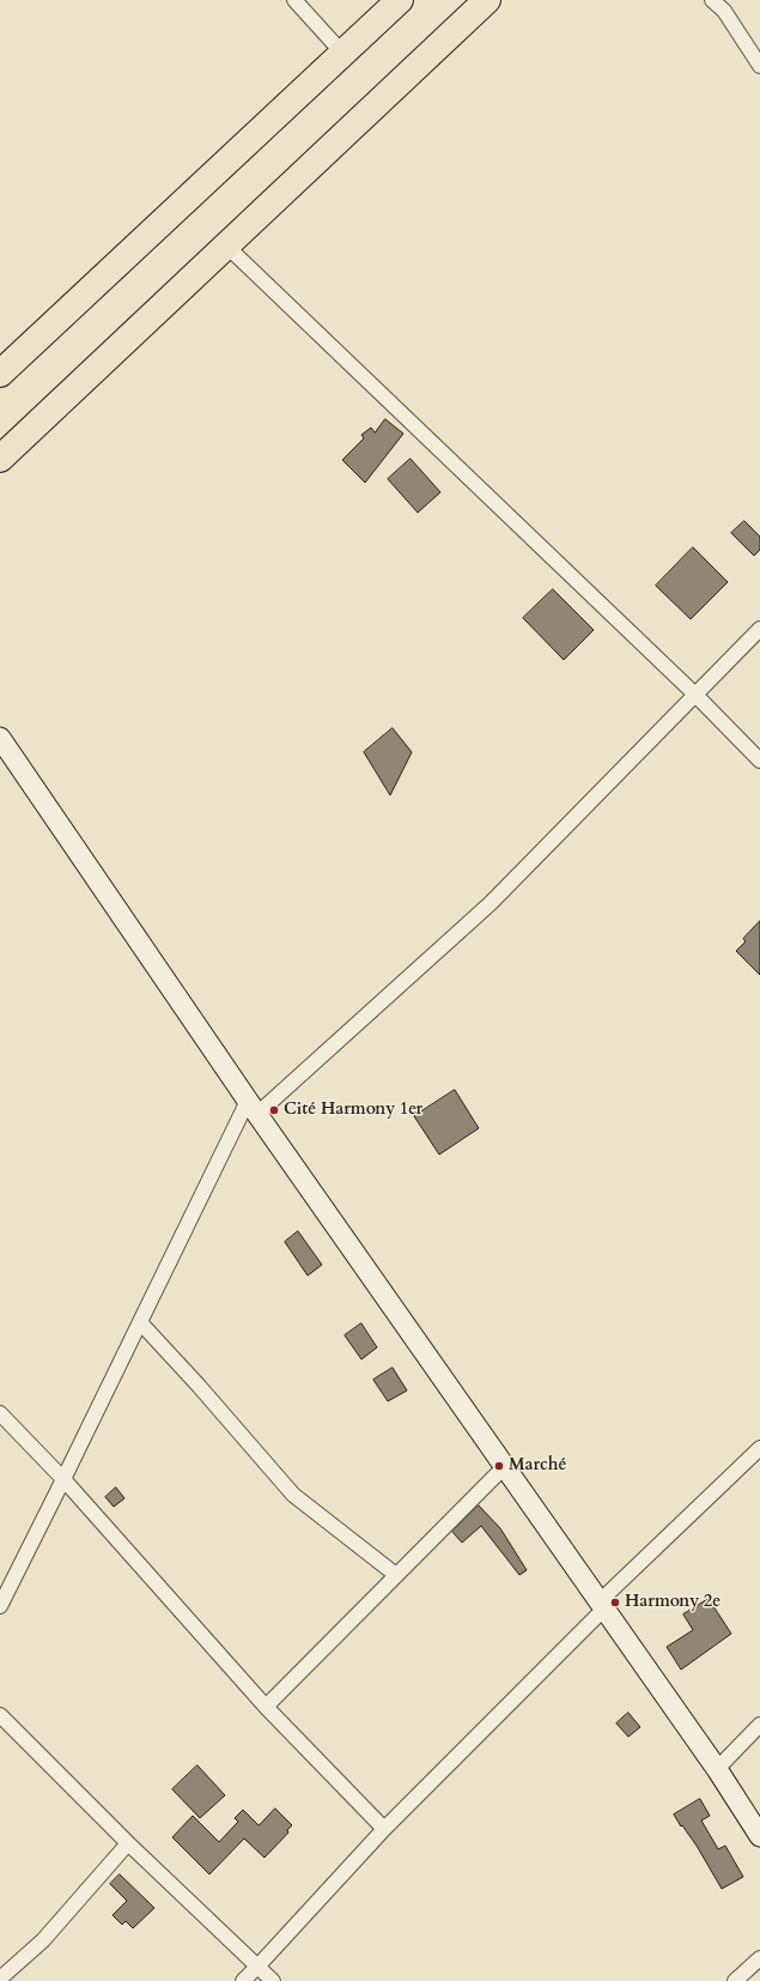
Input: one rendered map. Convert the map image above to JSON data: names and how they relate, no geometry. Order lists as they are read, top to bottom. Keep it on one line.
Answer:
{"places":["Cité Harmony 1er","Marché","Harmony 2e"]}
